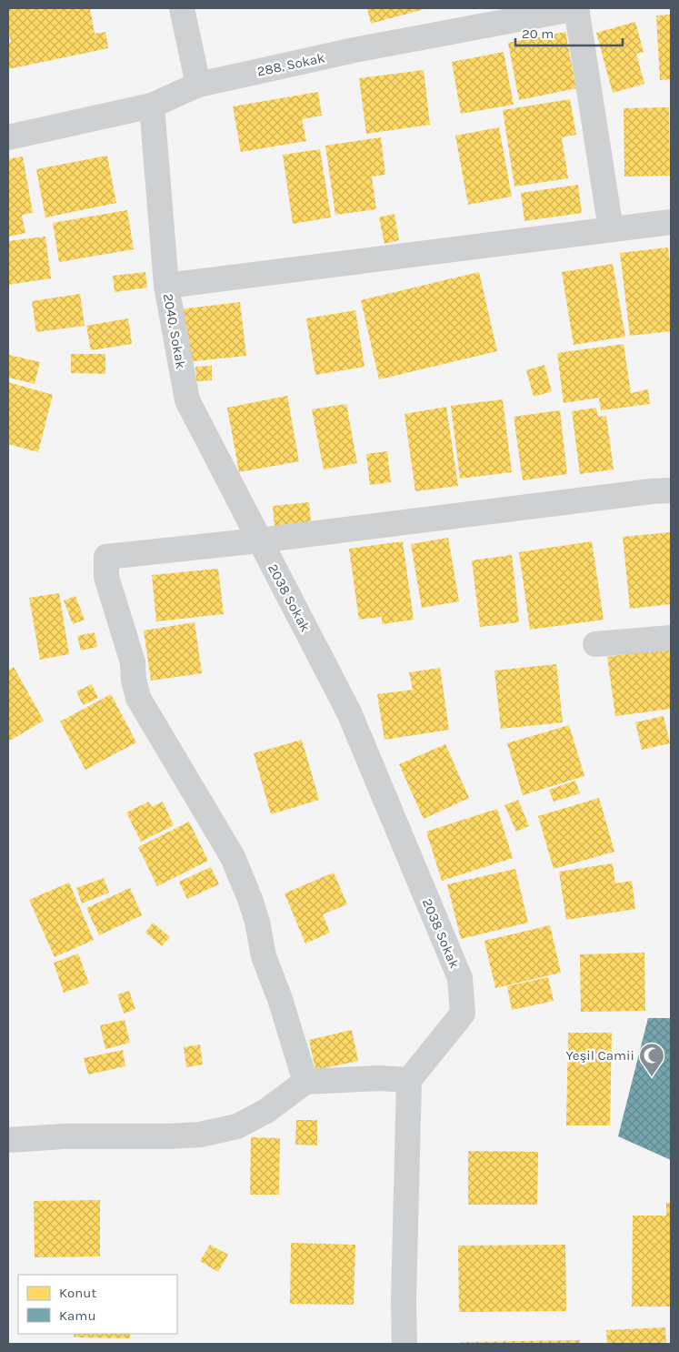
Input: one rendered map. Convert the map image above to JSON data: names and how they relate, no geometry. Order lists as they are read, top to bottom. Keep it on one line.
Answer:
{"streets":{"street":["288. Sokak","2040. Sokak","2038 Sokak"]},"crossings":[["288. Sokak","2040. Sokak"],["2040. Sokak","2038 Sokak"]],"places":{"mosque":["Yeşil Camii"]},"legend":["Konut","Kamu"],"scale_bar":"20 m"}
